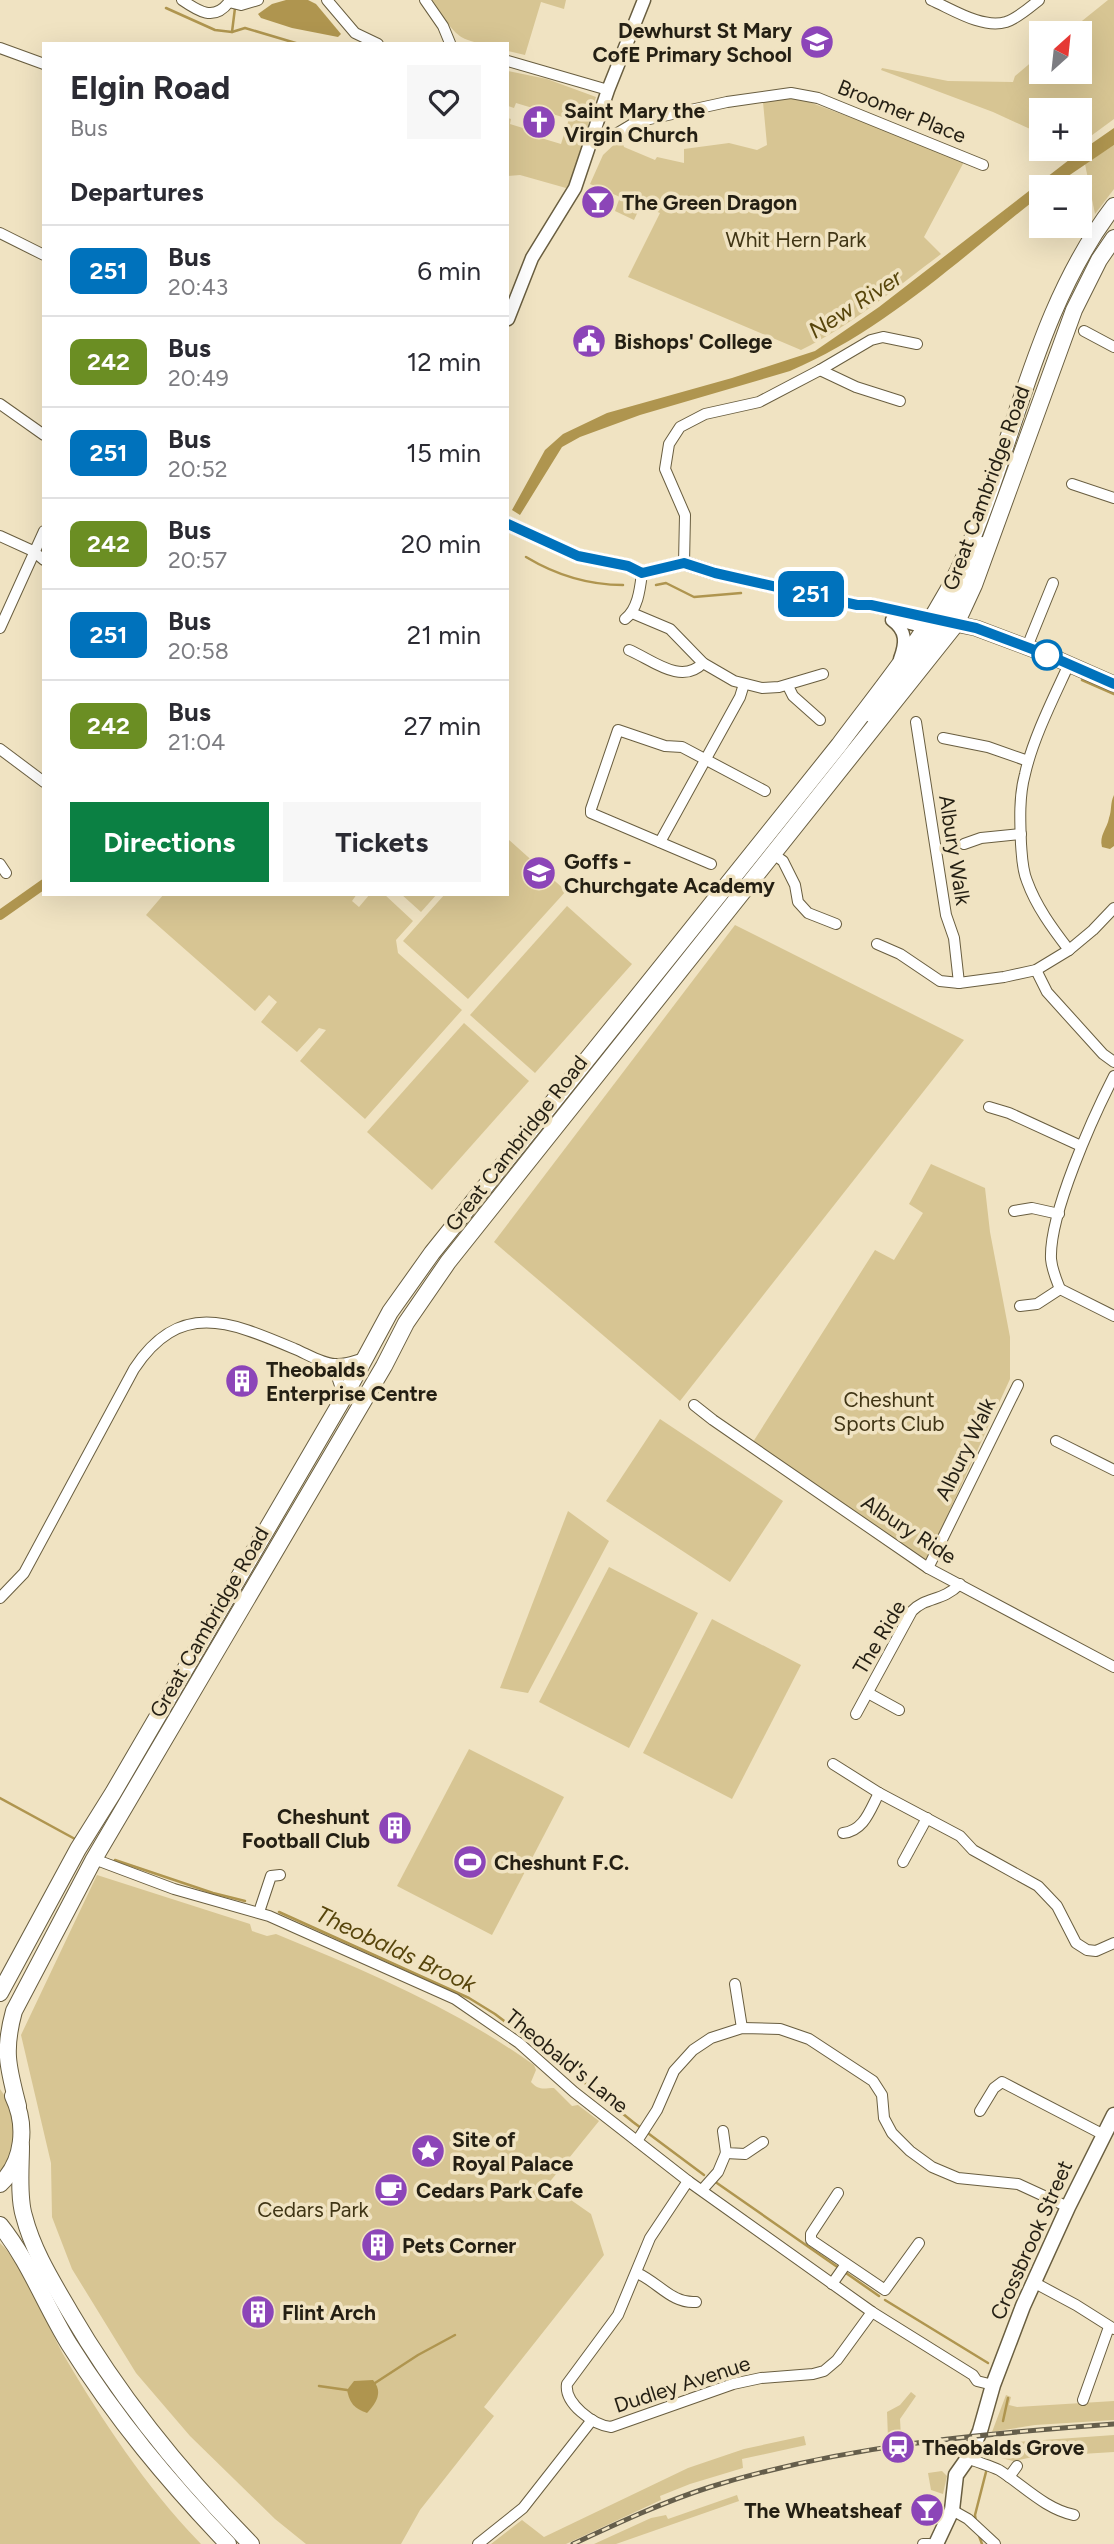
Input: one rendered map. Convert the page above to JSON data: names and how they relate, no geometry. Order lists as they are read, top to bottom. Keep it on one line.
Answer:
{"streets":{"main road":["Great Cambridge Road","Crossbrook Street"],"street":["Broomer Place","Albury Walk","Albury Ride","The Ride","Theobald's Lane","Dudley Avenue"]},"crossings":[["Great Cambridge Road","Theobald's Lane"],["Albury Walk","Albury Ride"],["Albury Ride","The Ride"],["Theobald's Lane","Crossbrook Street"],["Theobald's Lane","Dudley Avenue"]],"water":["New River","Theobalds Brook"],"parks":["Whit Hern Park","Cheshunt Sports Club","Cedars Park"],"places":{"school or university":["Dewhurst St Mary CofE Primary School","Goffs - Churchgate Academy"],"church":["Saint Mary the Virgin Church"],"bar":["The Green Dragon","The Wheatsheaf"],"public building":["Bishops' College"],"building":["Theobalds Enterprise Centre","Cheshunt Football Club","Pets Corner","Flint Arch"],"sports":["Cheshunt F.C."],"place":["Site of Royal Palace"],"cafe":["Cedars Park Cafe"],"station":["Theobalds Grove"]},"lines":["bus line 251"],"north":"top right","page":{"on_map":"251","map_buttons":["+","−"],"heading":[["Elgin Road","Bus"],"Departures"],"list":[{"mark":"251","name":"Bus","note":"20:43","value":"6 min"},{"mark":"242","name":"Bus","note":"20:49","value":"12 min"},{"mark":"251","name":"Bus","note":"20:52","value":"15 min"},{"mark":"242","name":"Bus","note":"20:57","value":"20 min"},{"mark":"251","name":"Bus","note":"20:58","value":"21 min"},{"mark":"242","name":"Bus","note":"21:04","value":"27 min"}],"buttons":["Directions","Tickets"]}}
